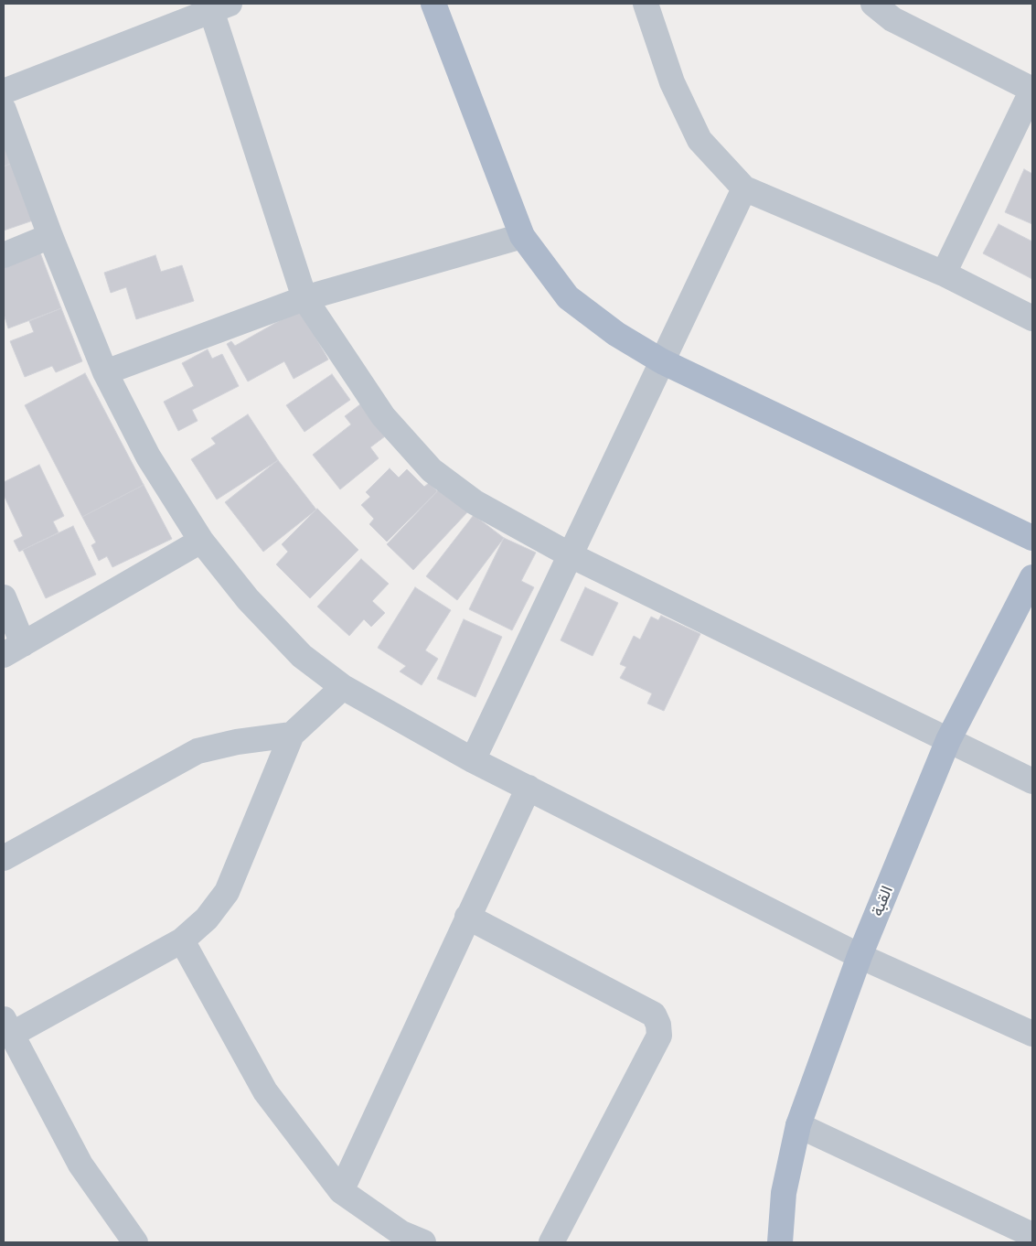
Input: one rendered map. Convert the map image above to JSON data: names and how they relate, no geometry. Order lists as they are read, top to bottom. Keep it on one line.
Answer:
{"streets":{"main road":["القبة"]}}
